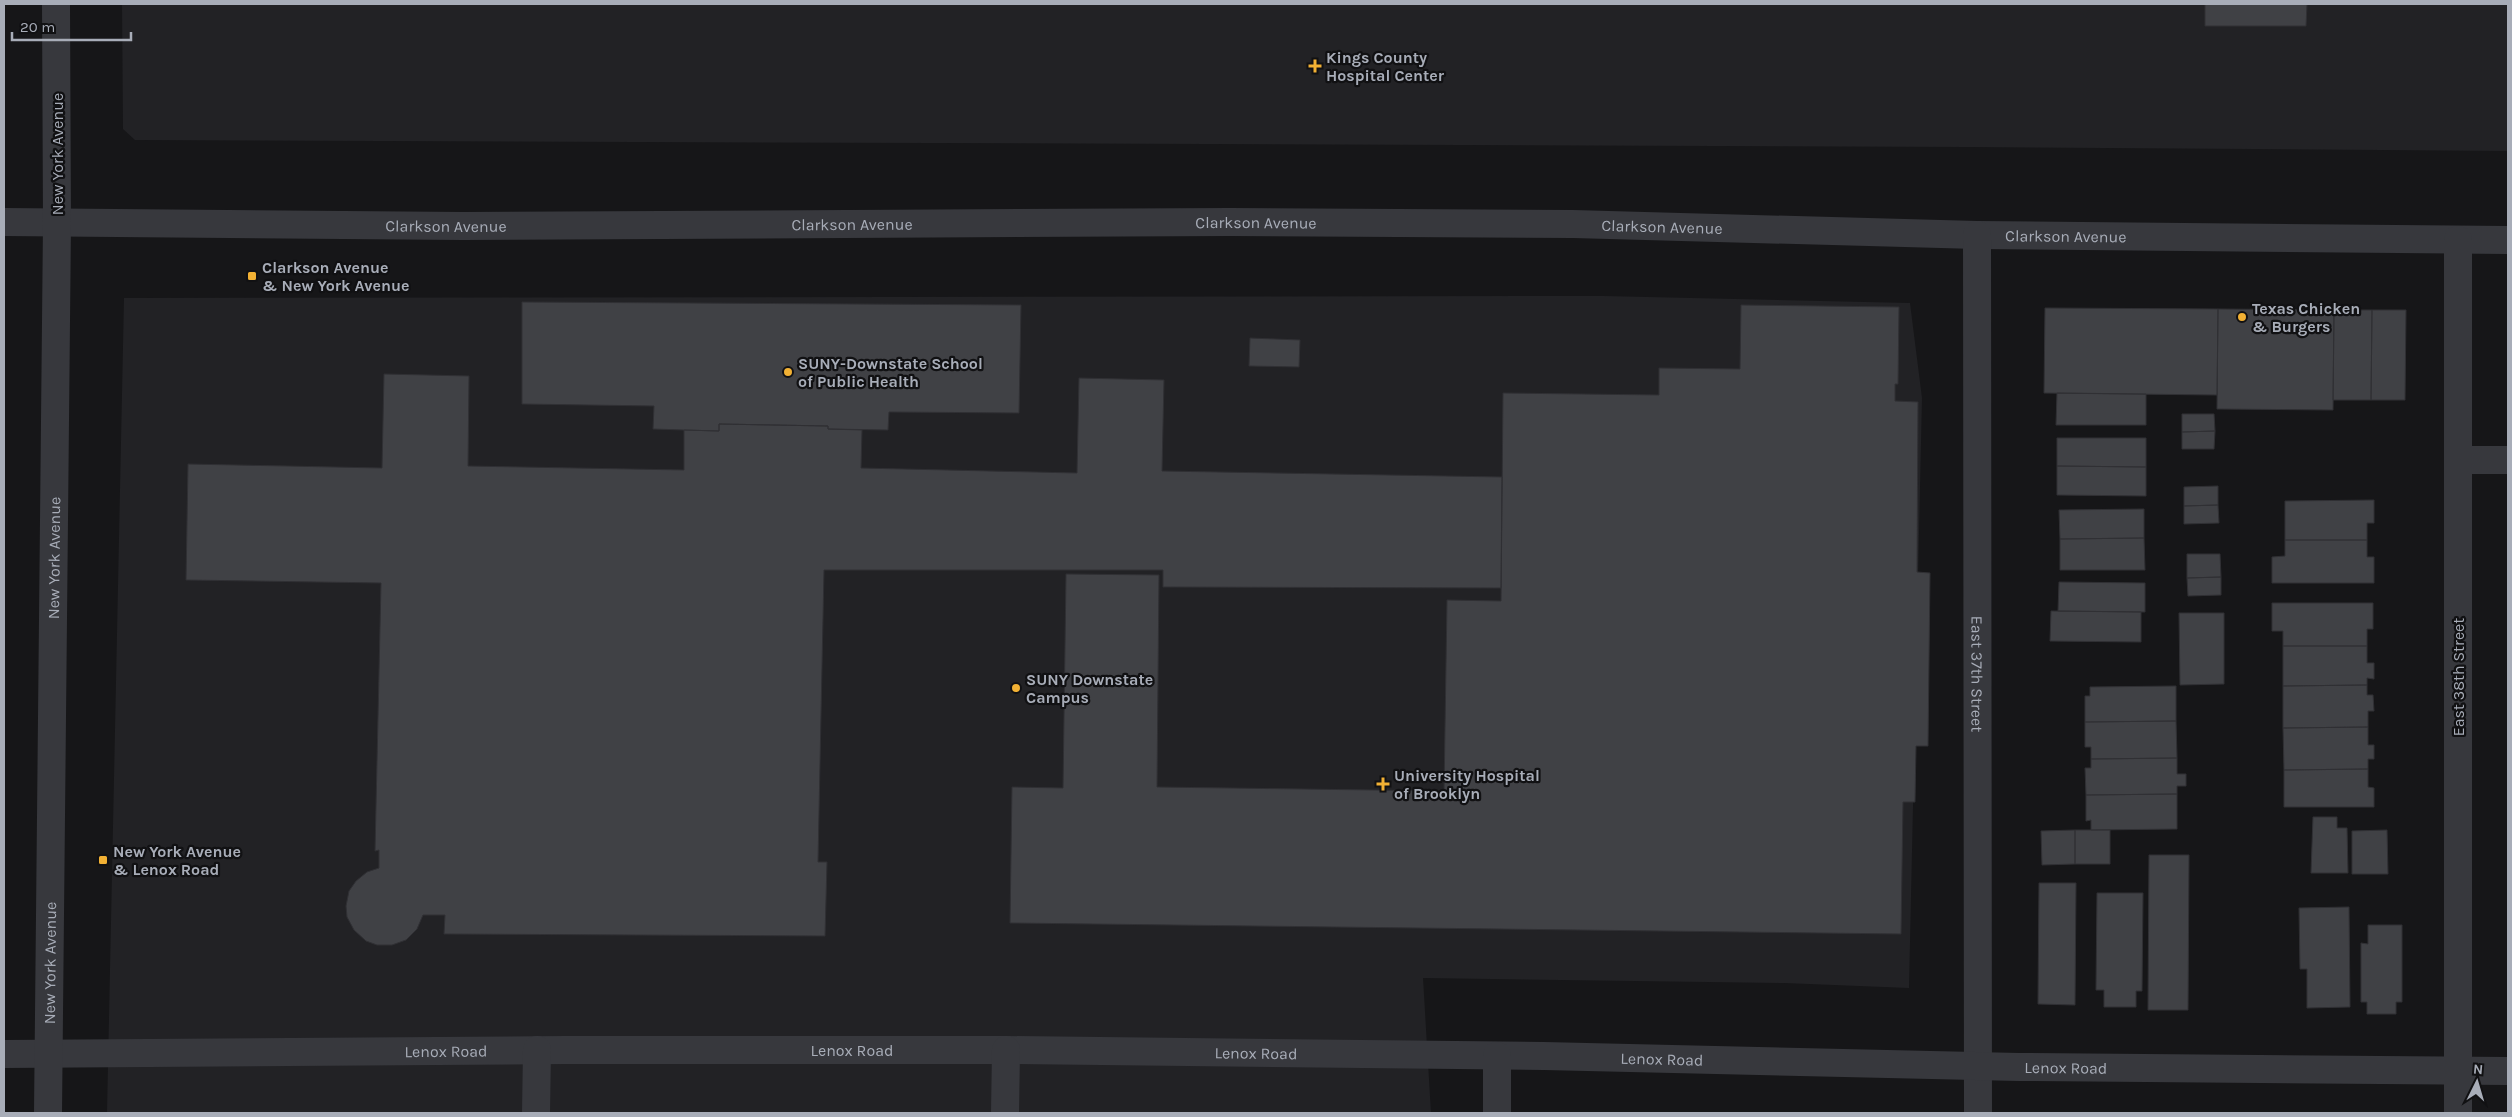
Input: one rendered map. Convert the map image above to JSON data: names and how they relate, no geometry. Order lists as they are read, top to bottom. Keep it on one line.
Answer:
{"streets":{"street":["New York Avenue","Clarkson Avenue","East 37th Street","East 38th Street","Lenox Road"]},"crossings":[["New York Avenue","Clarkson Avenue"],["New York Avenue","Lenox Road"],["Clarkson Avenue","East 37th Street"],["Clarkson Avenue","East 38th Street"],["East 37th Street","Lenox Road"],["East 38th Street","Lenox Road"]],"places":{"health":["Kings County Hospital Center","University Hospital of Brooklyn"],"transit":["Clarkson Avenue & New York Avenue","New York Avenue & Lenox Road"],"other":["Texas Chicken & Burgers","SUNY-Downstate School of Public Health","SUNY Downstate Campus"]},"scale_bar":"20 m","north":"top"}
